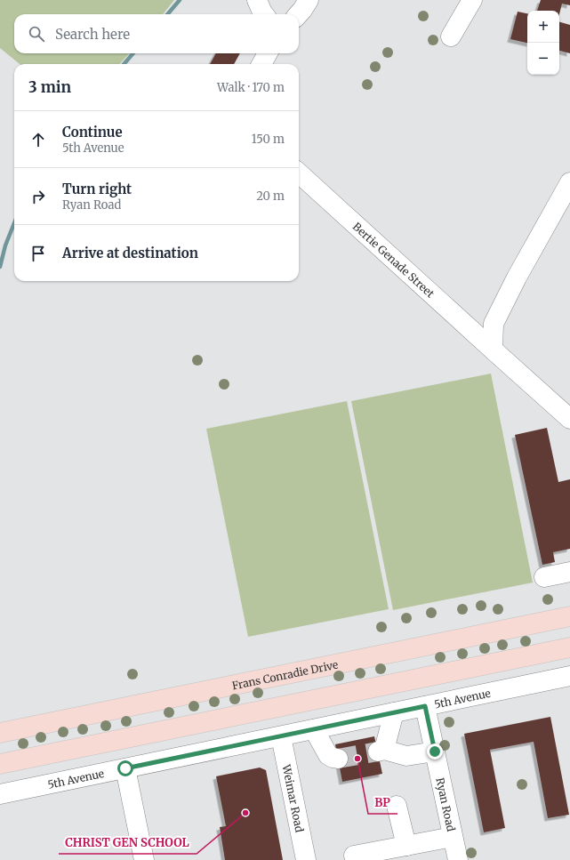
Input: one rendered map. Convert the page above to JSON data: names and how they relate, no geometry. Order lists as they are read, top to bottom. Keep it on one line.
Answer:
{"streets":{"main road":["Frans Conradie Drive"],"street":["Bertie Genade Street","5th Avenue","Weimar Road","Ryan Road"]},"crossings":[["5th Avenue","Weimar Road"],["5th Avenue","Ryan Road"]],"places":["BP","CHRIST GEN SCHOOL"],"page":{"map_buttons":["+","−"],"search":"Search here","heading":["3 min","Walk · 170 m"],"list":[["Continue","5th Avenue","150 m"],["Turn right","Ryan Road","20 m"],"Arrive at destination"]}}
